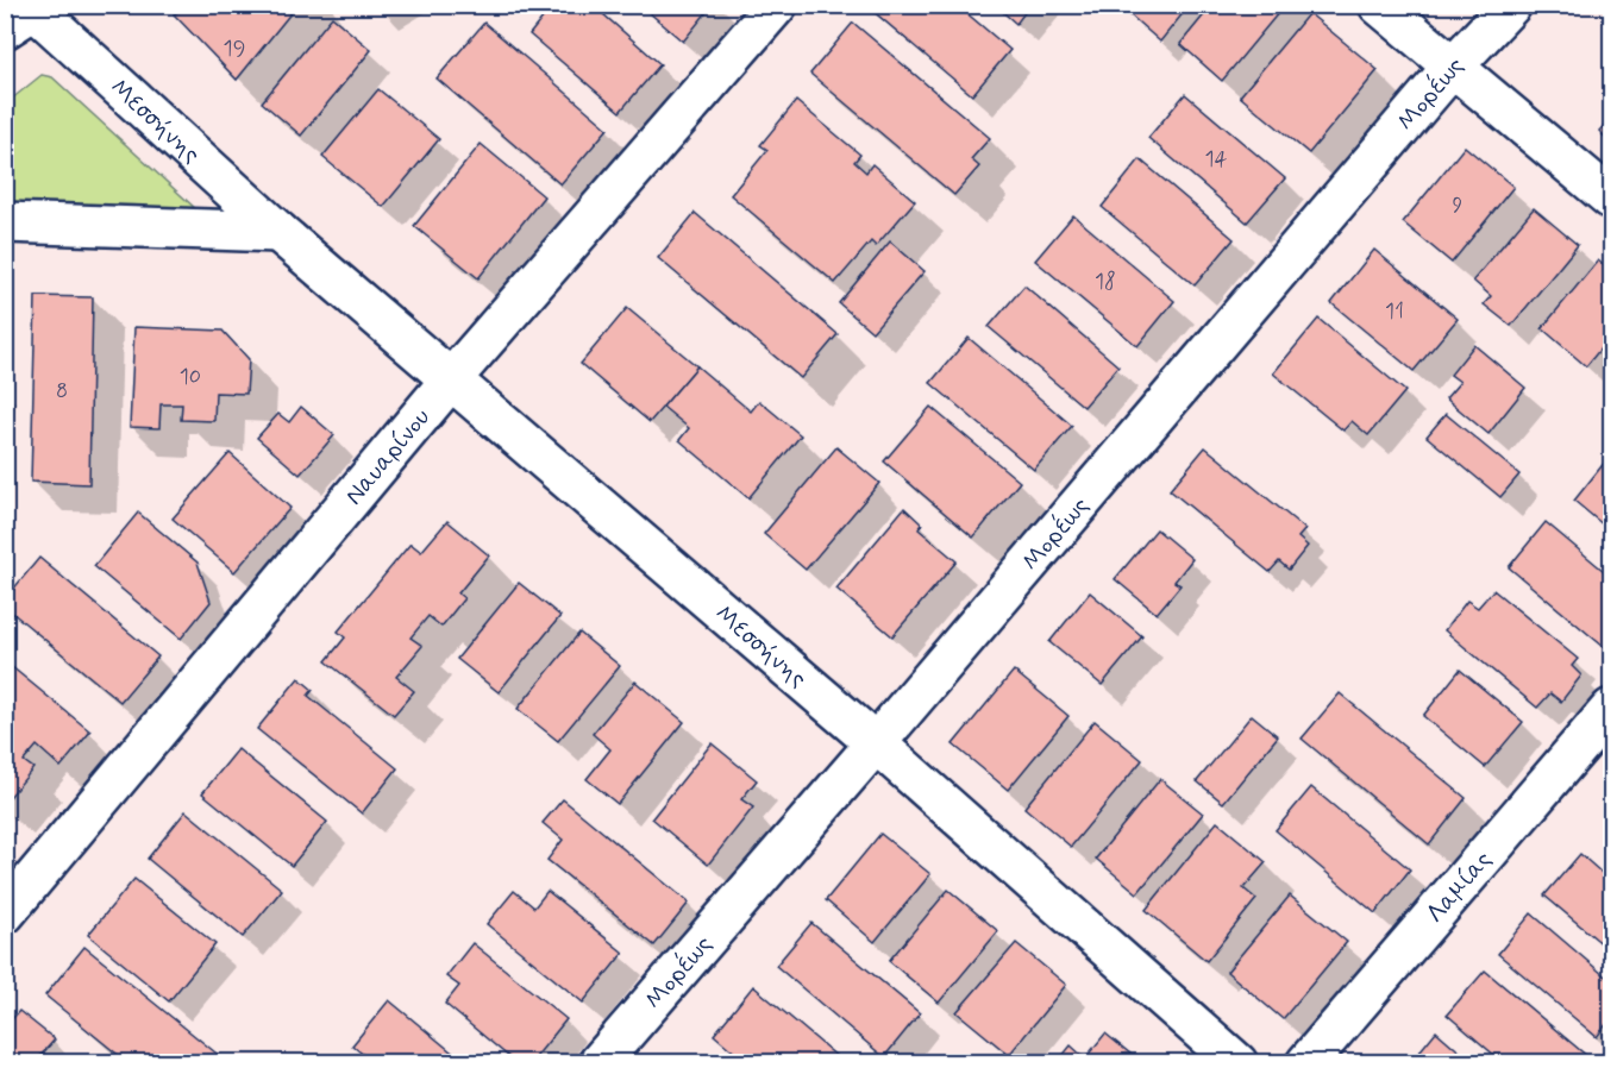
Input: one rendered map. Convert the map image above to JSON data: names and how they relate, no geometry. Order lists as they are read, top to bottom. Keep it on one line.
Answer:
{"streets":{"street":["Μορέως","Μεσσήνης","Ναυαρίνου","Λαμίας"]},"crossings":[["Μορέως","Μεσσήνης"],["Μεσσήνης","Ναυαρίνου"]],"house_numbers":["19","14","9","18","11","10","8"]}
